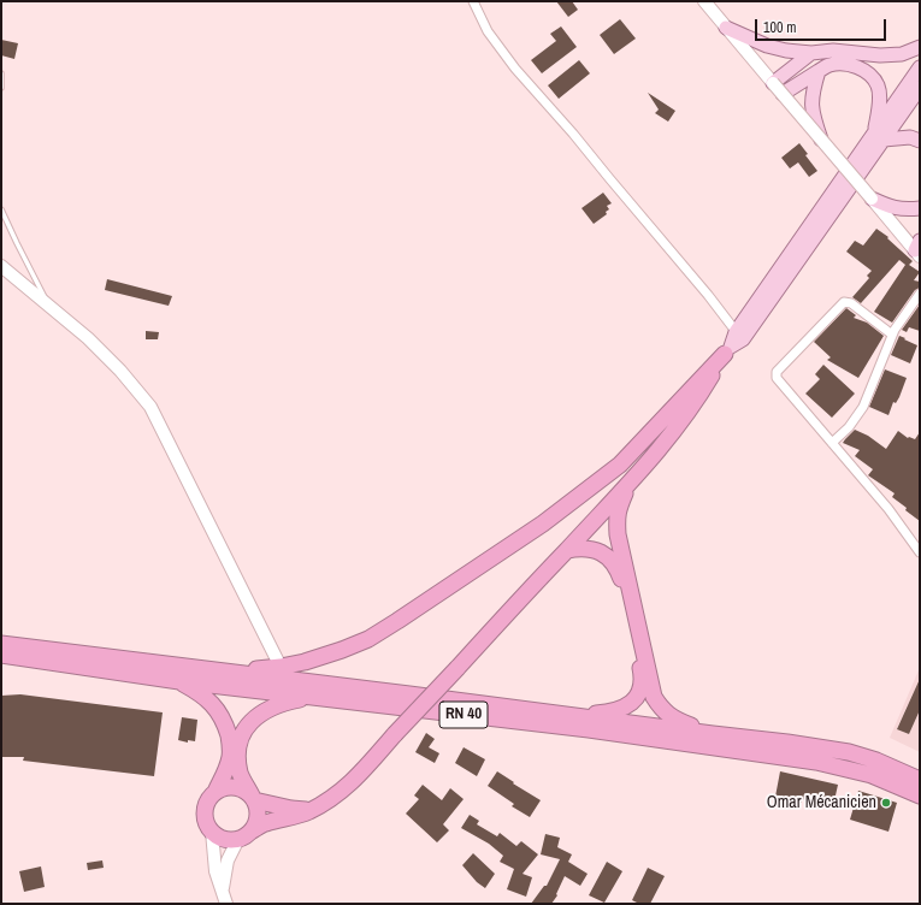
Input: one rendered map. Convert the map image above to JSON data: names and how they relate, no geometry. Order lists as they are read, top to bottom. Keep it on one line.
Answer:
{"streets":{"highway":["RN 40"]},"places":["Omar Mécanicien"],"scale_bar":"100 m"}
